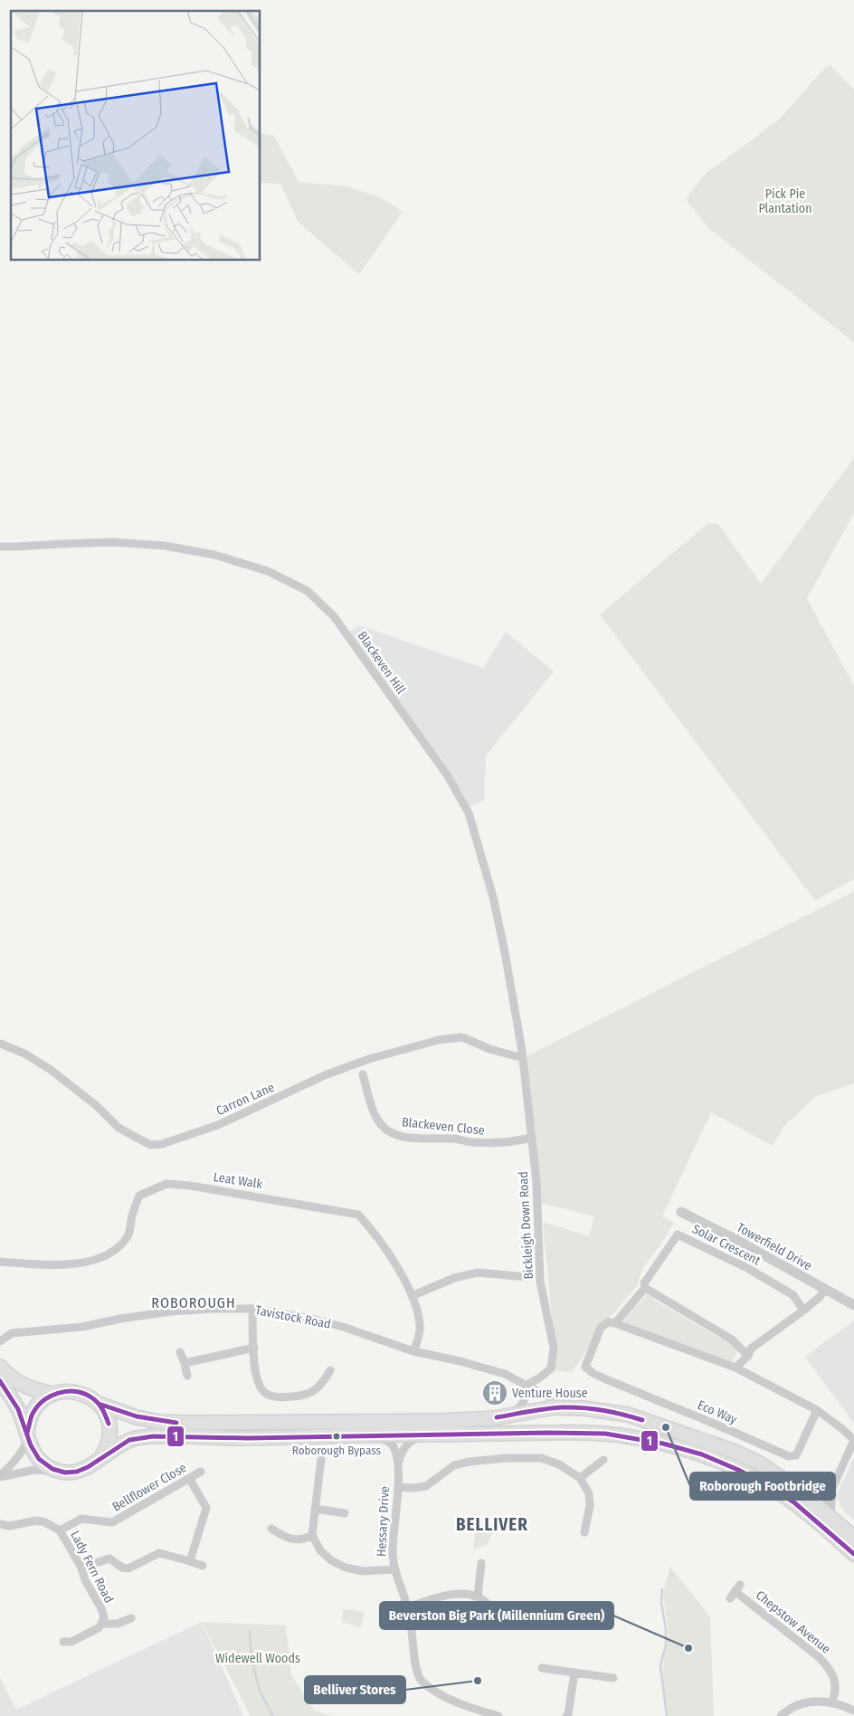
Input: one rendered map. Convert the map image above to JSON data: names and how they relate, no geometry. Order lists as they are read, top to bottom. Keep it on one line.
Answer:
{"streets":{"highway":["Tavistock Road"],"street":["Blackeven Hill","Carron Lane","Blackeven Close","Leat Walk","Bickleigh Down Road","Solar Crescent","Towerfield Drive","Eco Way","Bellflower Close","Hessary Drive","Lady Fern Road","Chepstow Avenue"]},"crossings":[["Blackeven Hill","Carron Lane"],["Blackeven Hill","Bickleigh Down Road"],["Carron Lane","Bickleigh Down Road"],["Blackeven Close","Bickleigh Down Road"],["Leat Walk","Tavistock Road"],["Bickleigh Down Road","Tavistock Road"],["Tavistock Road","Hessary Drive"],["Bellflower Close","Lady Fern Road"]],"districts":["ROBOROUGH","BELLIVER"],"parks":["Pick Pie Plantation","Widewell Woods"],"places":{"building":["Venture House"],"other":["Roborough Footbridge","Roborough Bypass","Beverston Big Park (Millennium Green)","Belliver Stores"]},"lines":["transit line 1"]}
